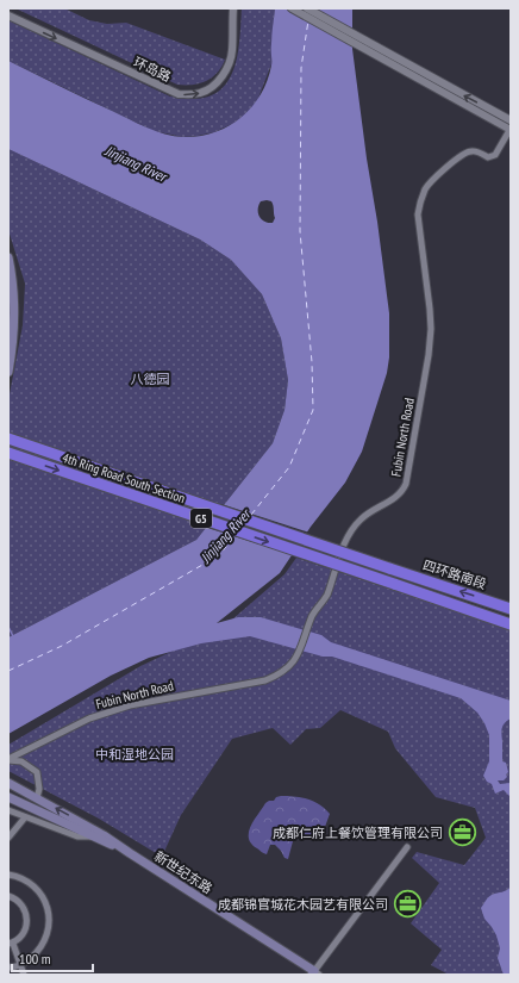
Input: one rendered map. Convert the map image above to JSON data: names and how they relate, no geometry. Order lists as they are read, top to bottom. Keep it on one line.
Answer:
{"streets":{"highway":["4th Ring Road South Section","G5","四环路南段"],"main road":["新世纪东路"],"street":["环岛路","Fubin North Road"]},"crossings":[["Fubin North Road","新世纪东路"],["4th Ring Road South Section","四环路南段"]],"one_way":["四环路南段"],"water":["Jinjiang River"],"parks":["八德园","中和湿地公园"],"places":{"office":["成都仁府上餐饮管理有限公司","成都锦官城花木园艺有限公司"]},"scale_bar":"100 m"}
